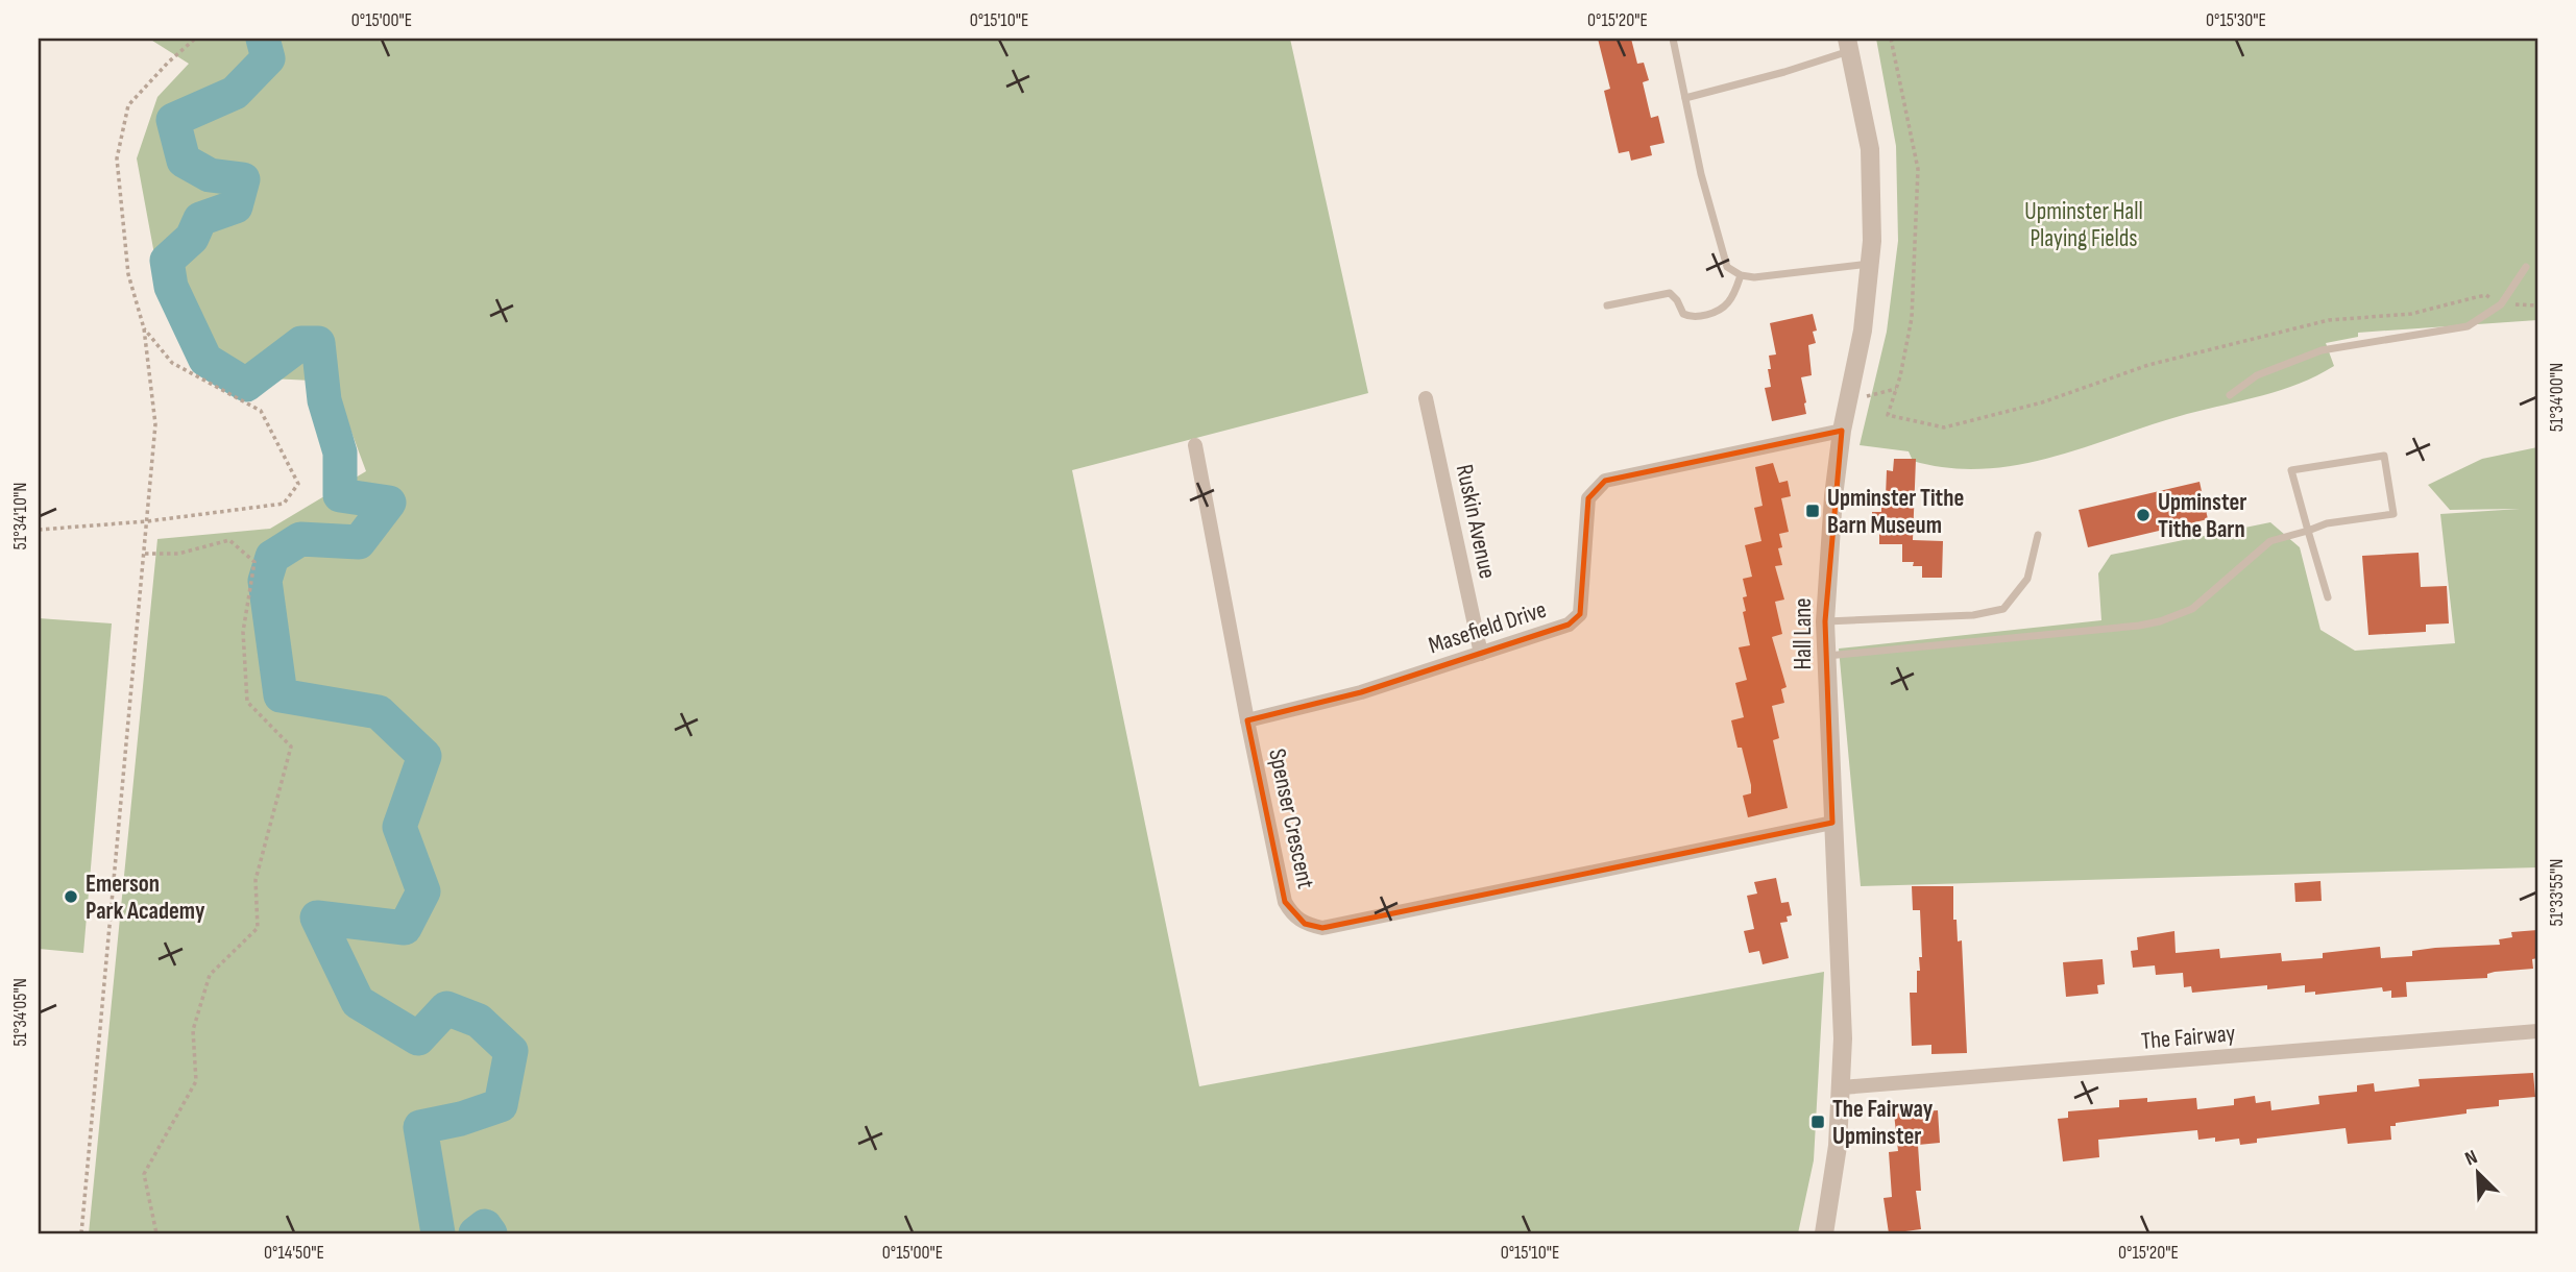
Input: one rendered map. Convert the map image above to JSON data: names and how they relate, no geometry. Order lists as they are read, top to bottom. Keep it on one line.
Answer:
{"streets":{"street":["Ruskin Avenue","Masefield Drive","Hall Lane","Spenser Crescent","The Fairway"]},"crossings":[["Ruskin Avenue","Masefield Drive"],["Masefield Drive","Hall Lane"],["Masefield Drive","Spenser Crescent"],["Hall Lane","Spenser Crescent"],["Hall Lane","The Fairway"]],"parks":["Upminster Hall Playing Fields"],"places":{"transit":["Upminster Tithe Barn Museum","The Fairway Upminster"],"other":["Upminster Tithe Barn","Emerson Park Academy"]},"north":"top left","coordinates":["0°15'00\"E","0°15'10\"E","0°15'20\"E","0°15'30\"E","51°34'00\"N","51°34'10\"N","51°33'55\"N","51°34'05\"N","0°14'50\"E"]}
